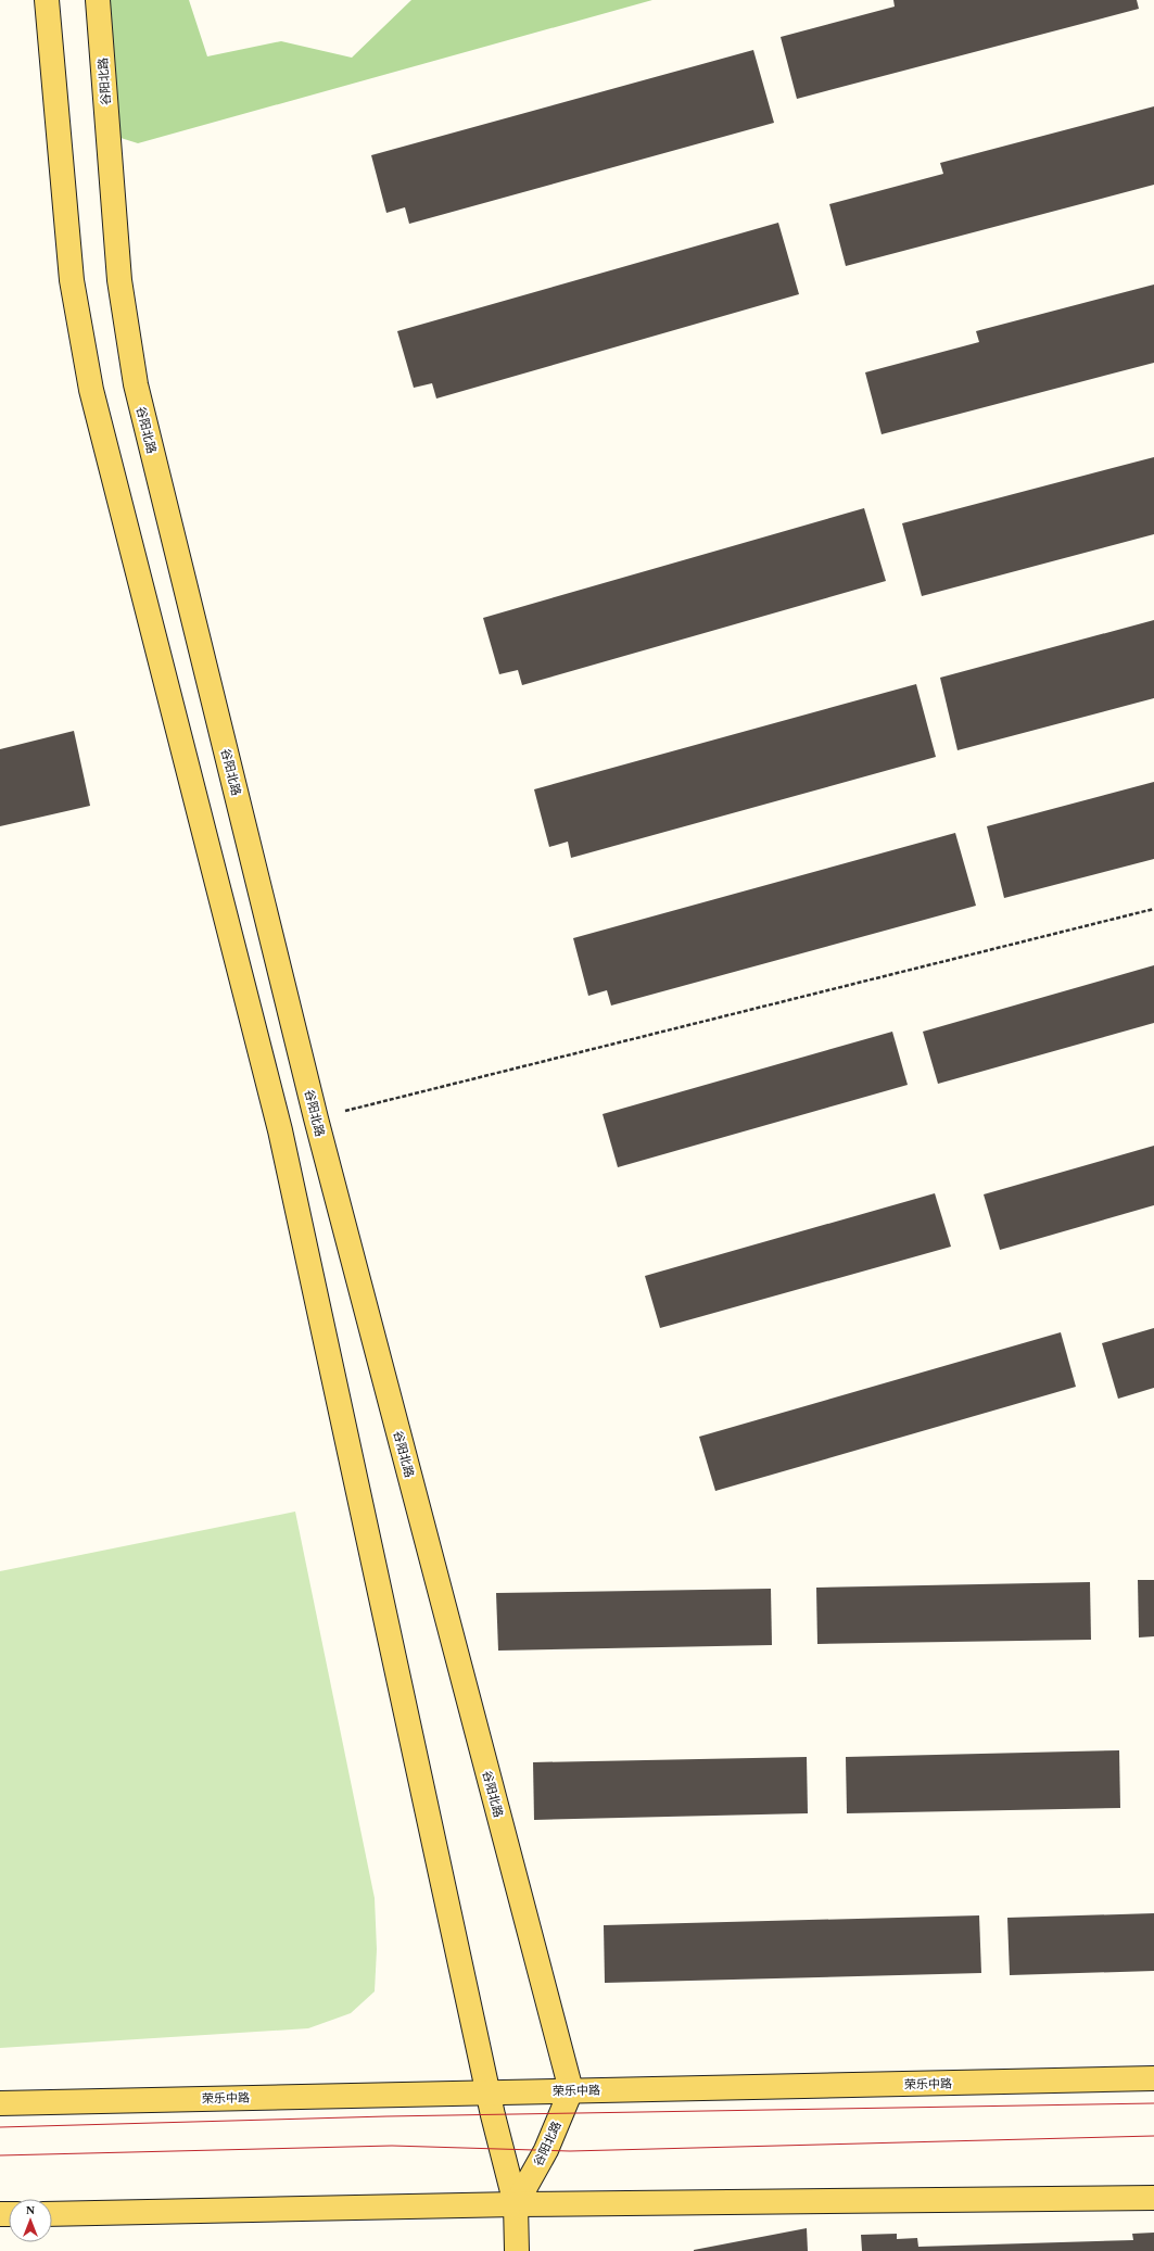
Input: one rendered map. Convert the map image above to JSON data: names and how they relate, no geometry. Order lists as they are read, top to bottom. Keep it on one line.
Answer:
{"streets":{"main road":["谷阳北路","荣乐中路"]},"crossings":[["谷阳北路","荣乐中路"]],"north":"top"}
